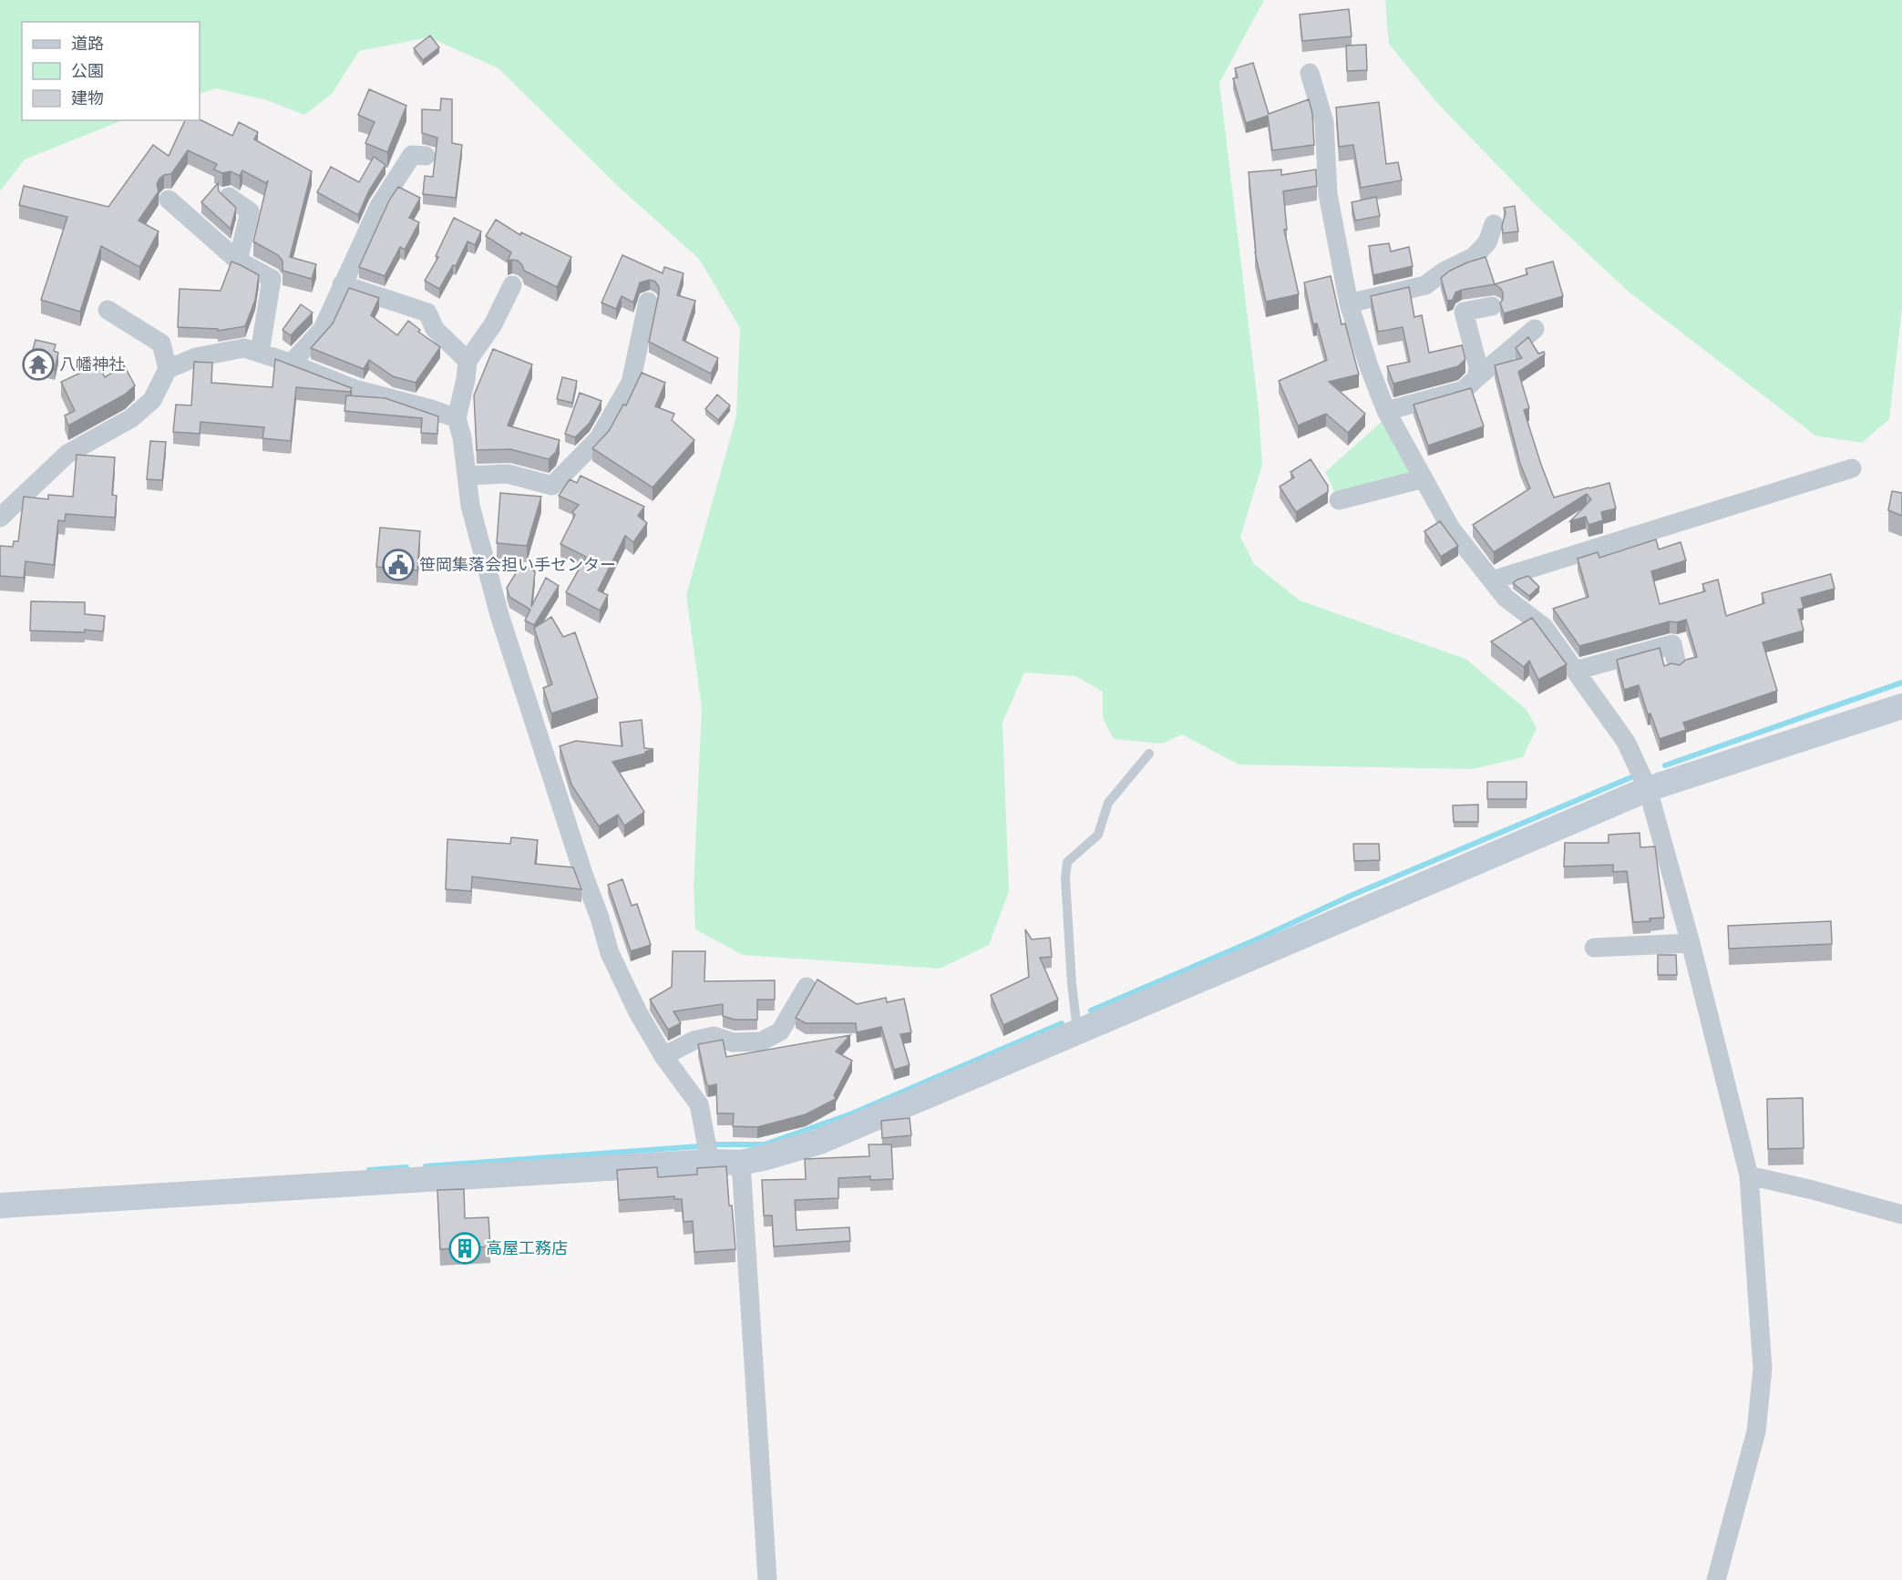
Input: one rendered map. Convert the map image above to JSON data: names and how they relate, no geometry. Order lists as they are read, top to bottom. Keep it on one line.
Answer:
{"places":{"temple":["八幡神社"],"public building":["笹岡集落会担い手センター"],"building":["高屋工務店"]},"legend":["道路","公園","建物"]}
